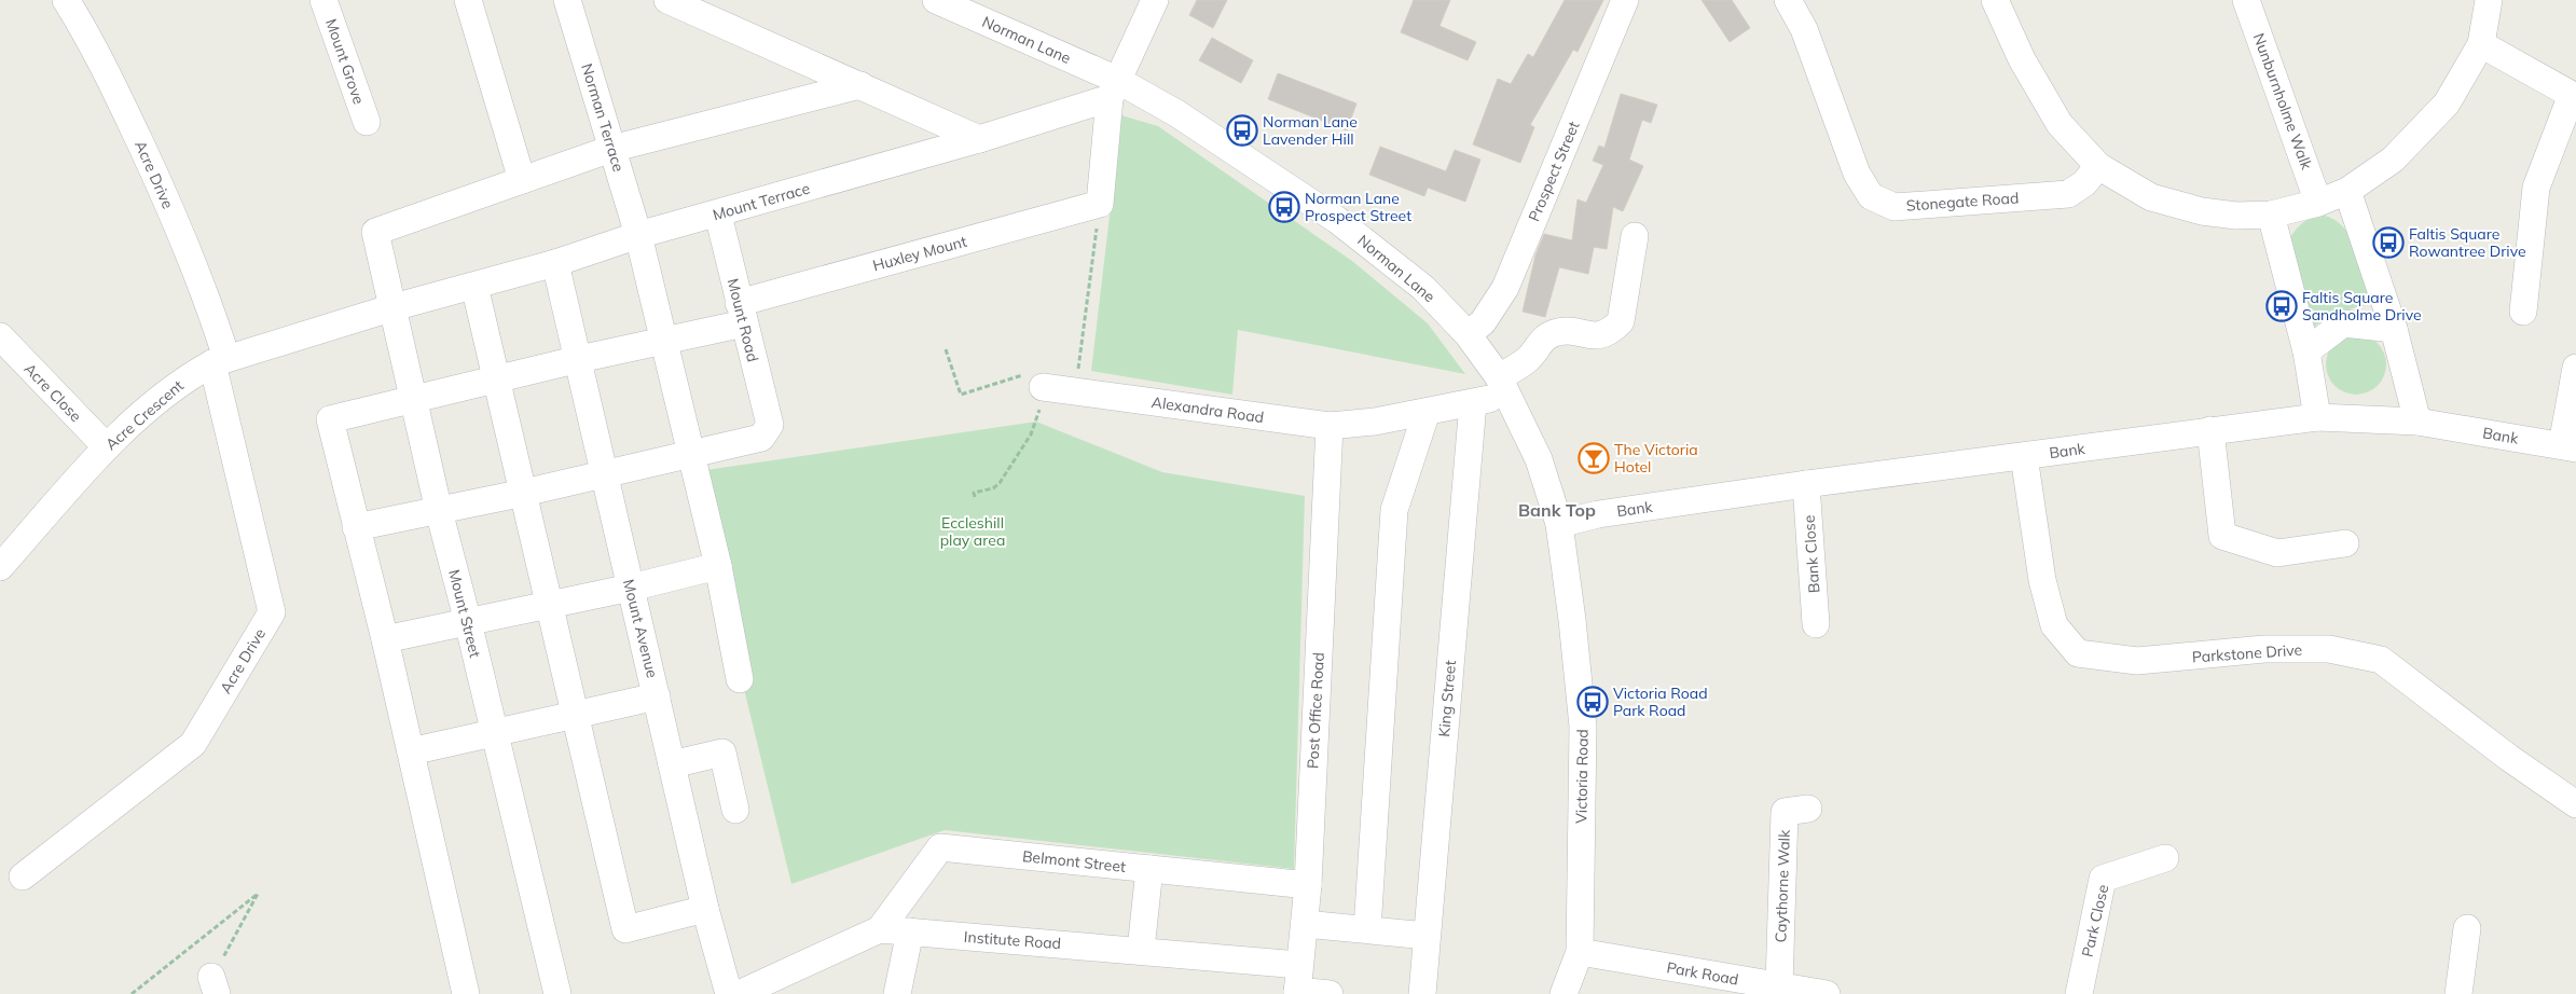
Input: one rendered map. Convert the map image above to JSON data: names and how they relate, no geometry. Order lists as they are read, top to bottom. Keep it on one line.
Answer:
{"streets":{"street":["Norman Lane","Mount Grove","Nunburnholme Walk","Norman Terrace","Prospect Street","Acre Drive","Mount Terrace","Stonegate Road","Huxley Mount","Mount Road","Acre Close","Alexandra Road","Acre Crescent","Bank","Bank Close","Mount Street","Mount Avenue","Parkstone Drive","King Street","Post Office Road","Victoria Road","Belmont Street","Caythorne Walk","Park Close","Institute Road","Park Road"]},"crossings":[["Norman Lane","Prospect Street"],["Norman Lane","Mount Terrace"],["Norman Lane","Alexandra Road"],["Norman Lane","Bank"],["Norman Lane","Victoria Road"],["Norman Terrace","Mount Terrace"],["Norman Terrace","Huxley Mount"],["Norman Terrace","Mount Road"],["Acre Drive","Acre Crescent"],["Mount Terrace","Mount Road"],["Mount Terrace","Acre Crescent"],["Mount Terrace","Mount Street"],["Mount Terrace","Mount Avenue"],["Huxley Mount","Mount Road"],["Huxley Mount","Mount Street"],["Huxley Mount","Mount Avenue"],["Acre Close","Acre Crescent"],["Alexandra Road","King Street"],["Alexandra Road","Post Office Road"],["Acre Crescent","Mount Street"],["Bank","Bank Close"],["Bank","Parkstone Drive"],["Bank","Victoria Road"],["Post Office Road","Belmont Street"],["Post Office Road","Institute Road"],["Victoria Road","Park Road"],["Belmont Street","Institute Road"],["Caythorne Walk","Park Road"]],"districts":["Bank Top"],"parks":["Eccleshill play area"],"places":{"bus stop":["Norman Lane Lavender Hill","Norman Lane Prospect Street","Faltis Square Rowantree Drive","Faltis Square Sandholme Drive","Victoria Road Park Road"],"bar":["The Victoria Hotel"]}}
